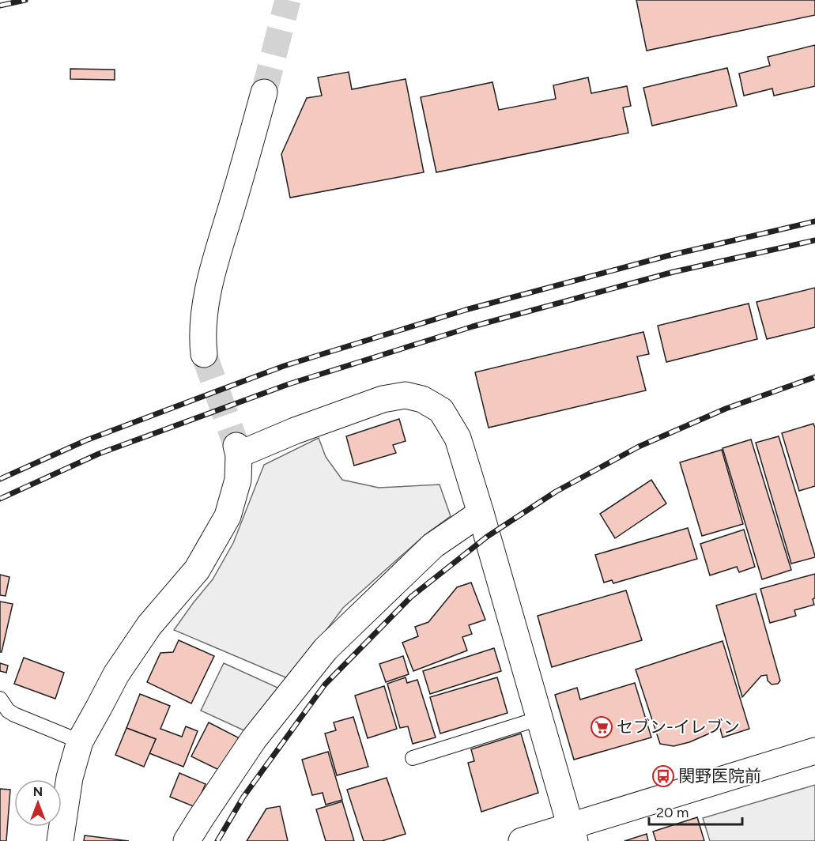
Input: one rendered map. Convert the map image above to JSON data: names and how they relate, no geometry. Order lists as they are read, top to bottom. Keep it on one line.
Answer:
{"places":{"supermarket":["セブン-イレブン"],"bus stop":["関野医院前"]},"scale_bar":"20 m","north":"top"}
